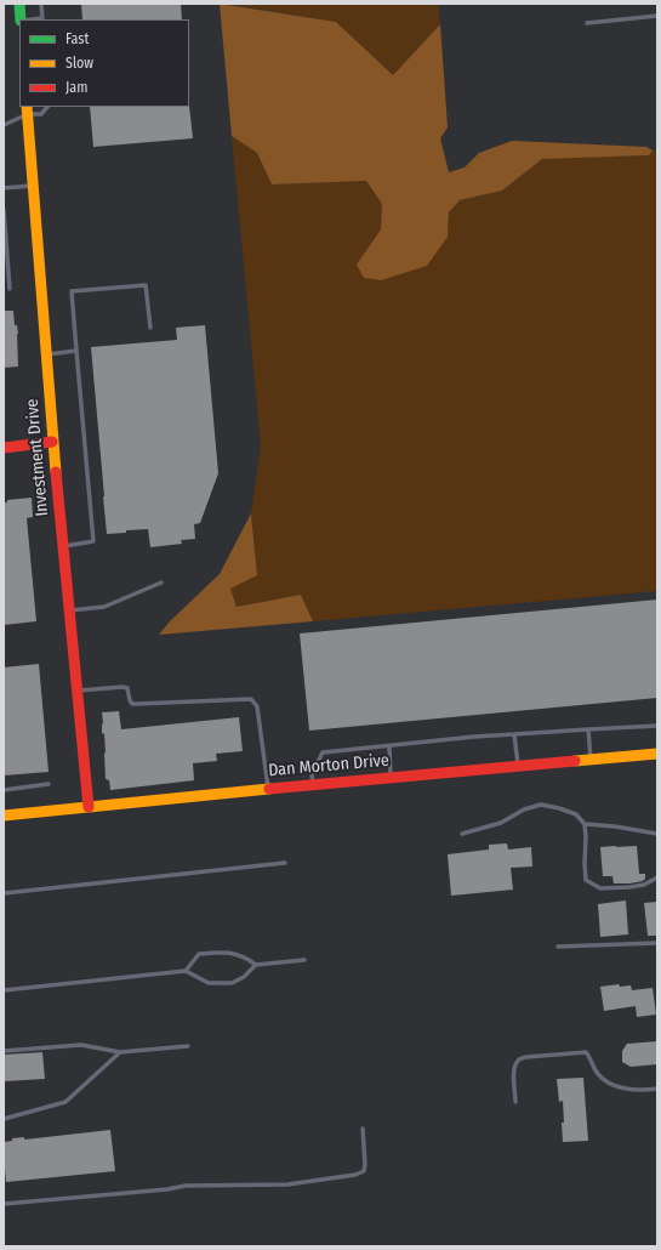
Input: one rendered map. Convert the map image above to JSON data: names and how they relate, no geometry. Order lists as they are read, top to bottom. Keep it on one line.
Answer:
{"streets":{"street":["Investment Drive","Dan Morton Drive"]},"crossings":[["Investment Drive","Dan Morton Drive"]],"legend":["Fast","Slow","Jam"]}
